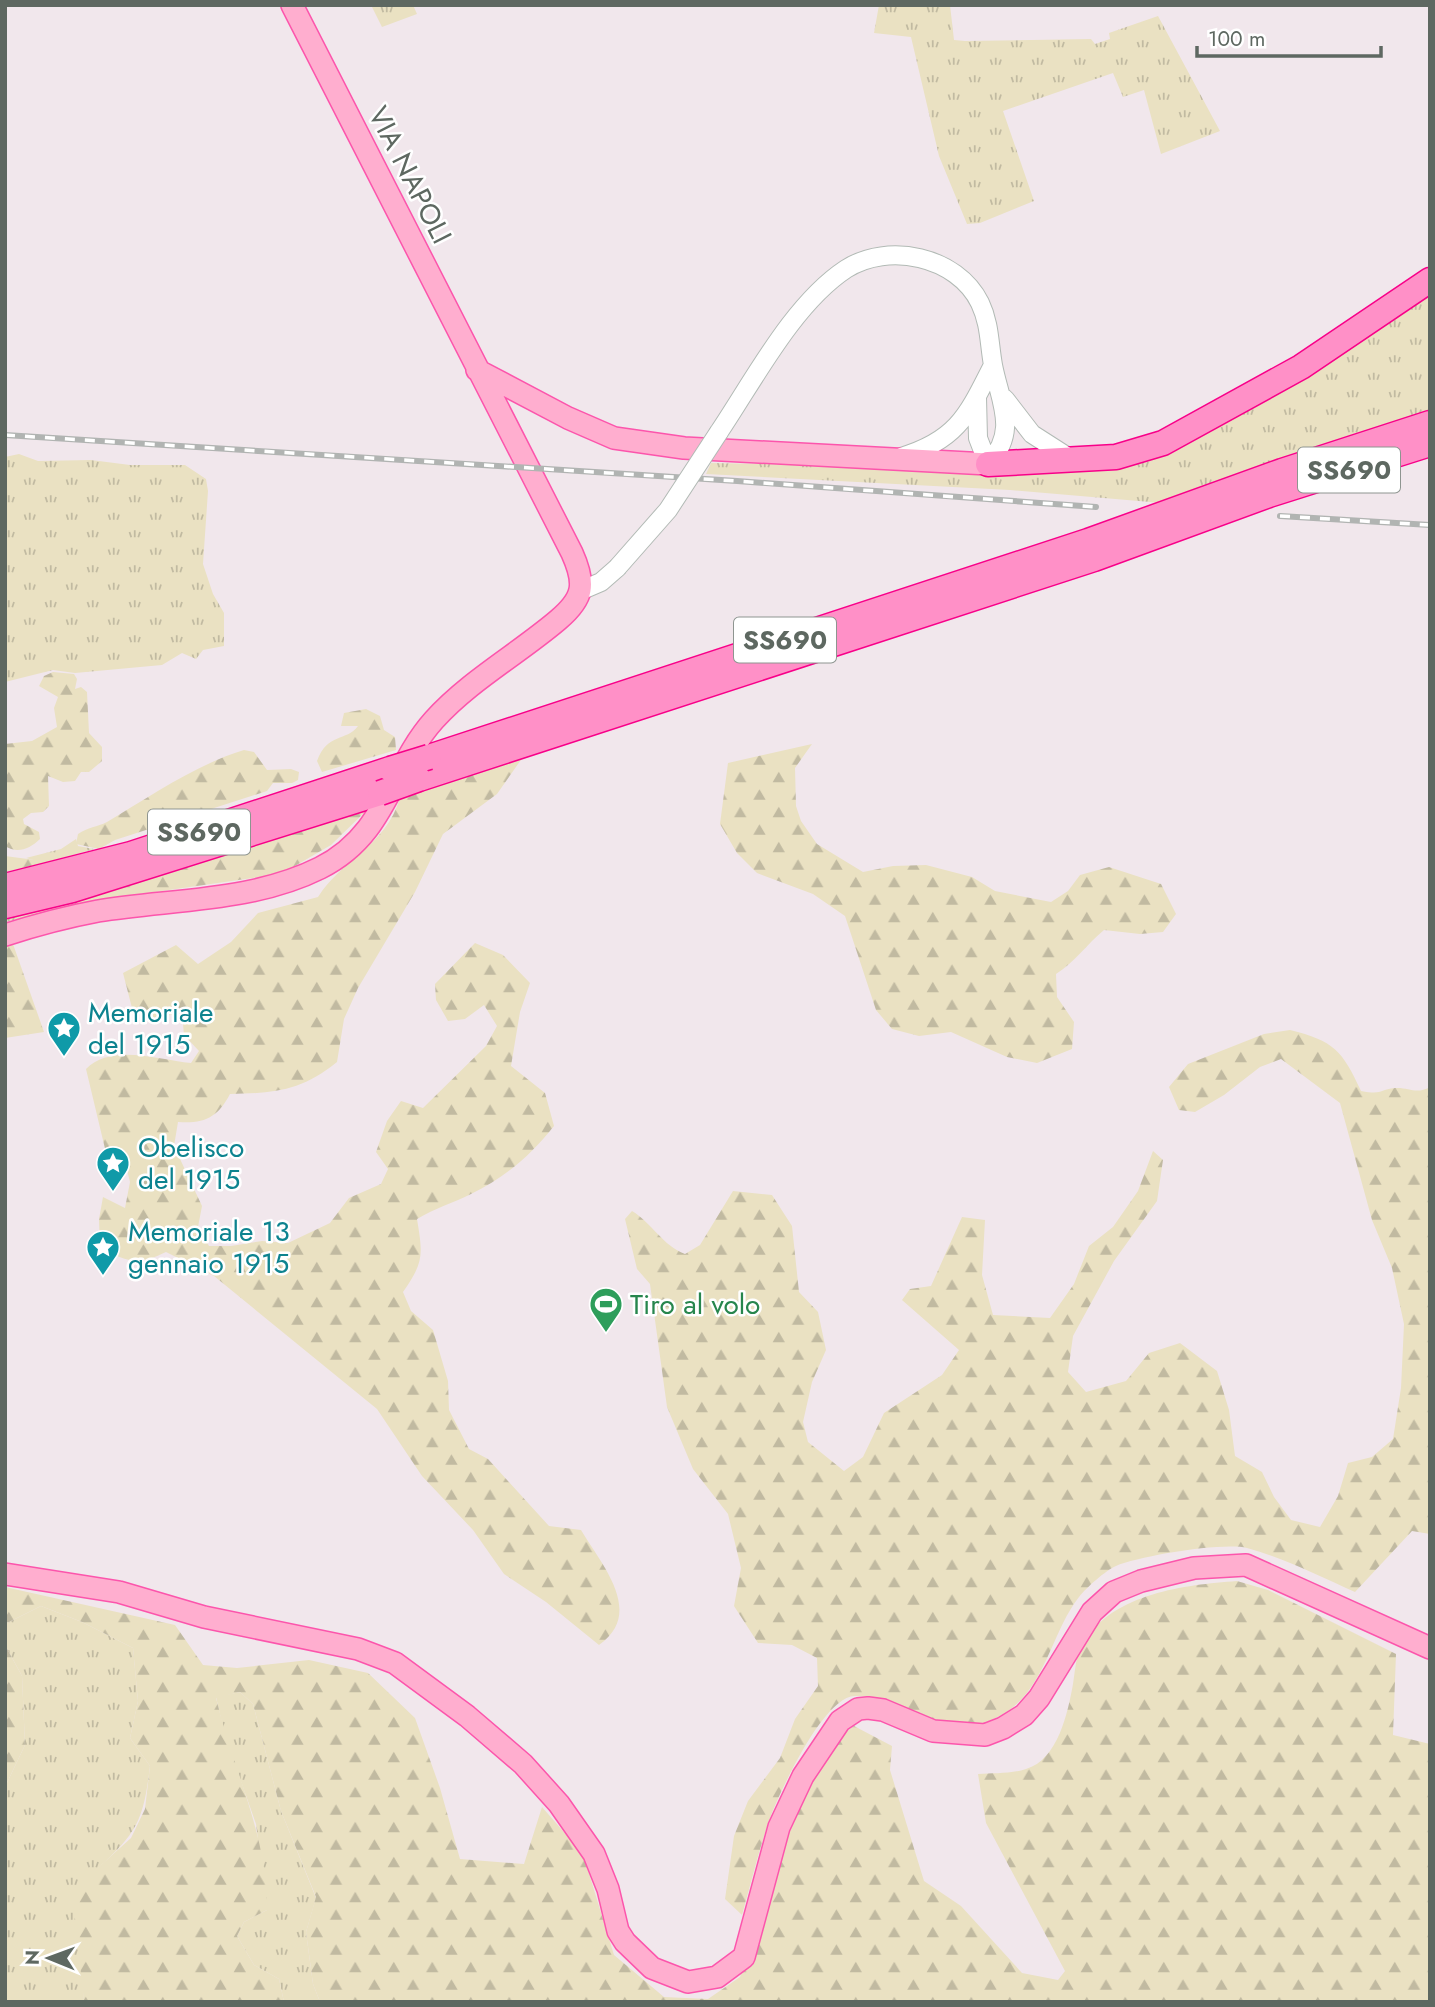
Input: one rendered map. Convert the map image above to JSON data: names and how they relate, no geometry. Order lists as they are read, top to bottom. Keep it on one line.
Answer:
{"streets":{"highway":["SS690"],"main road":["VIA NAPOLI"]},"places":{"place":["Memoriale del 1915","Obelisco del 1915","Memoriale 13 gennaio 1915"],"sports":["Tiro al volo"]},"scale_bar":"100 m","north":"left"}
